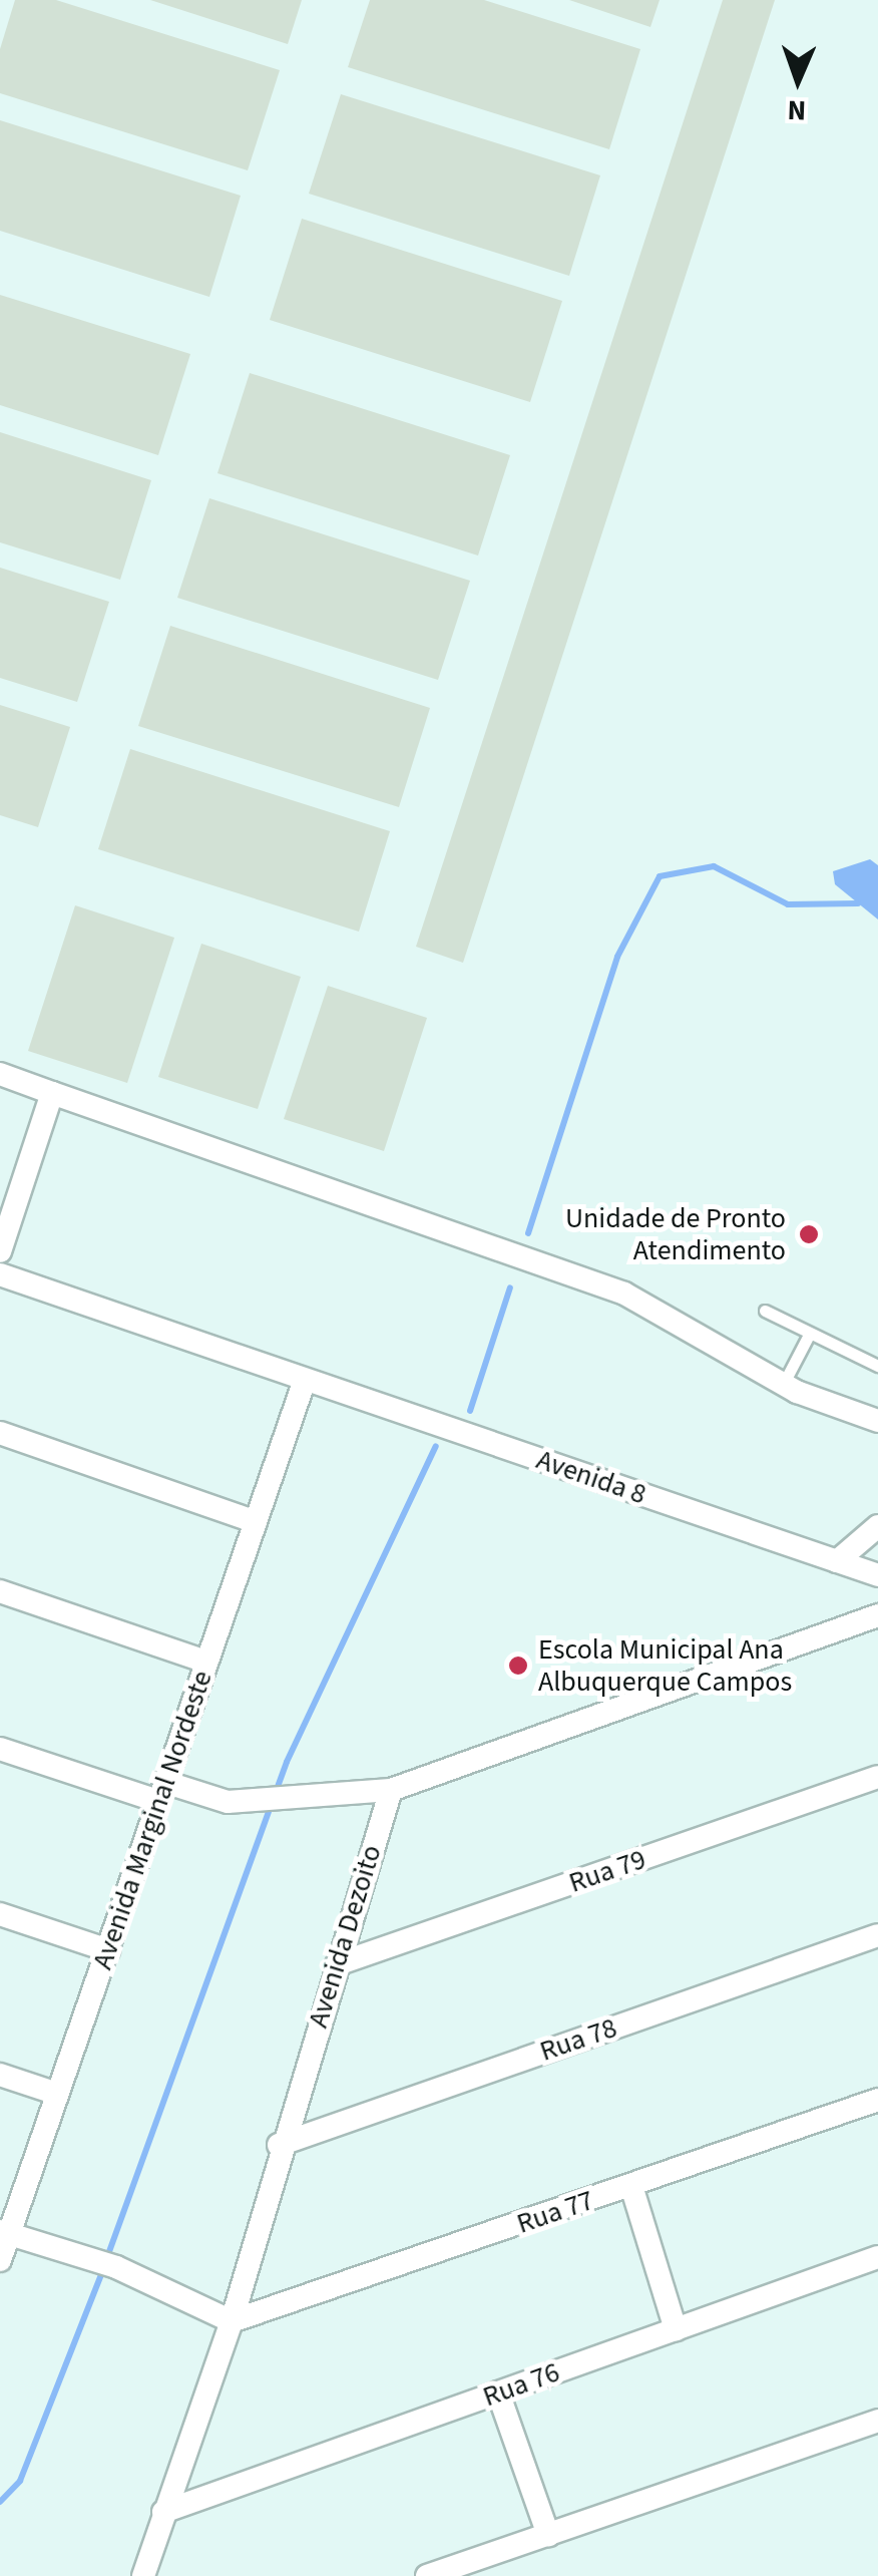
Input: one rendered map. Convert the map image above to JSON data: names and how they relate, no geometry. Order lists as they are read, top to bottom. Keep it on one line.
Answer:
{"streets":{"street":["Avenida 8","Avenida Marginal Nordeste","Rua 79","Avenida Dezoito","Rua 78","Rua 77","Rua 76"]},"crossings":[["Avenida 8","Avenida Marginal Nordeste"],["Rua 79","Avenida Dezoito"],["Avenida Dezoito","Rua 78"],["Avenida Dezoito","Rua 77"],["Avenida Dezoito","Rua 76"]],"places":["Unidade de Pronto Atendimento","Escola Municipal Ana Albuquerque Campos"],"north":"bottom"}
